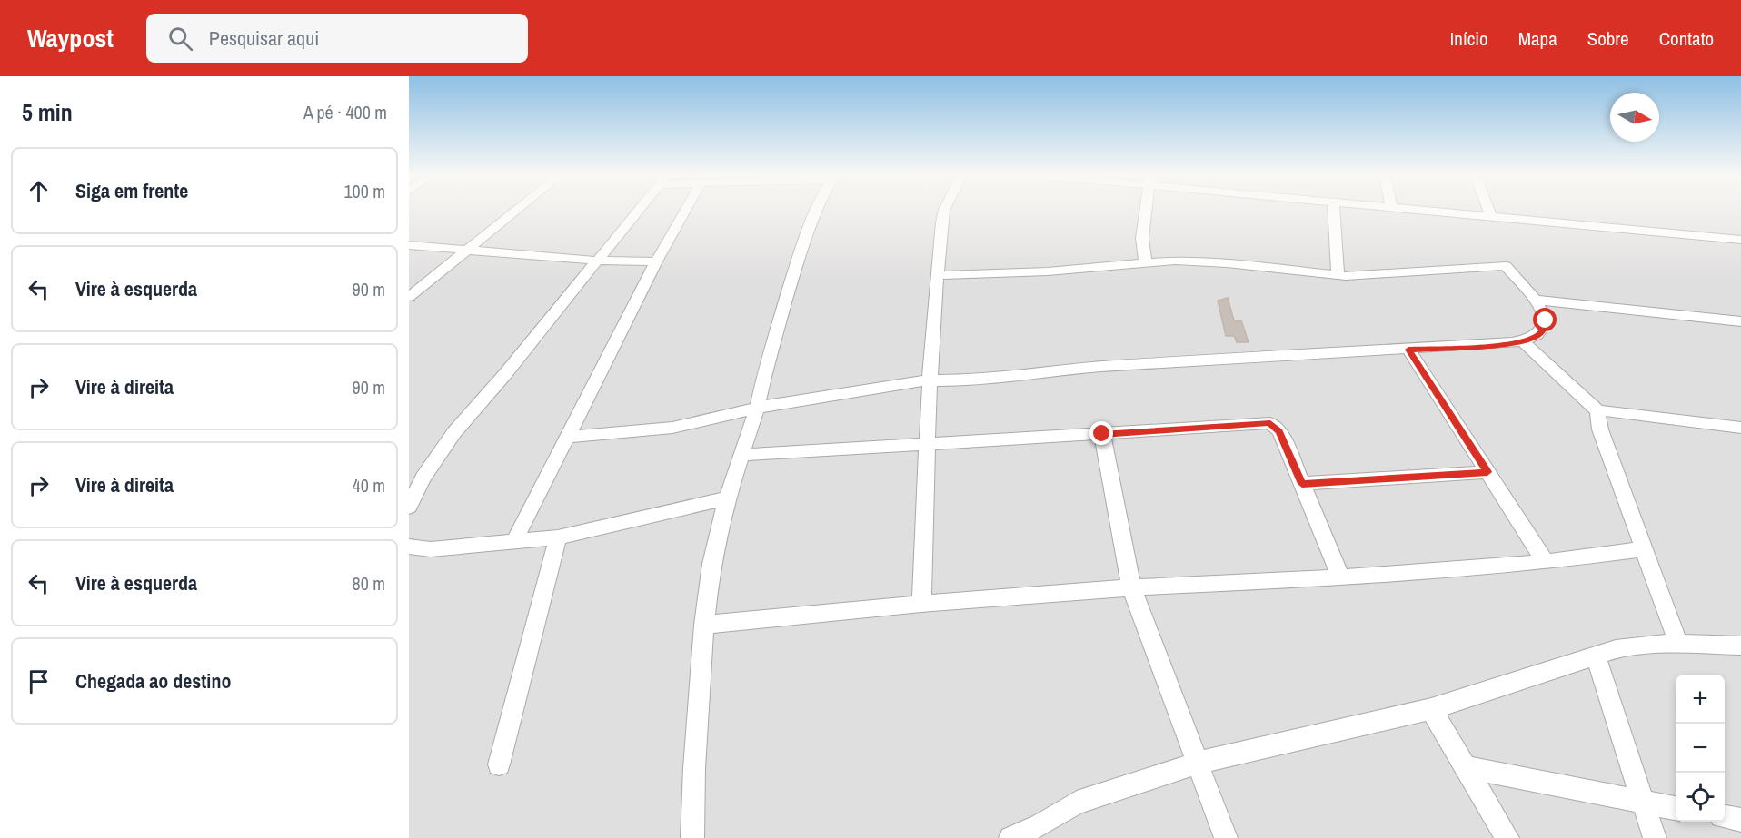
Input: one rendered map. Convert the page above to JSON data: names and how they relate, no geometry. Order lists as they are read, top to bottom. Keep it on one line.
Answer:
{"north":"right","page":{"header":"Waypost","search":"Pesquisar aqui","nav":["Início","Mapa","Sobre","Contato"],"heading":["5 min","A pé · 400 m"],"list":[["Siga em frente","100 m"],["Vire à esquerda","90 m"],["Vire à direita","90 m"],["Vire à direita","40 m"],["Vire à esquerda","80 m"],"Chegada ao destino"],"map_buttons":["+","−"]}}
